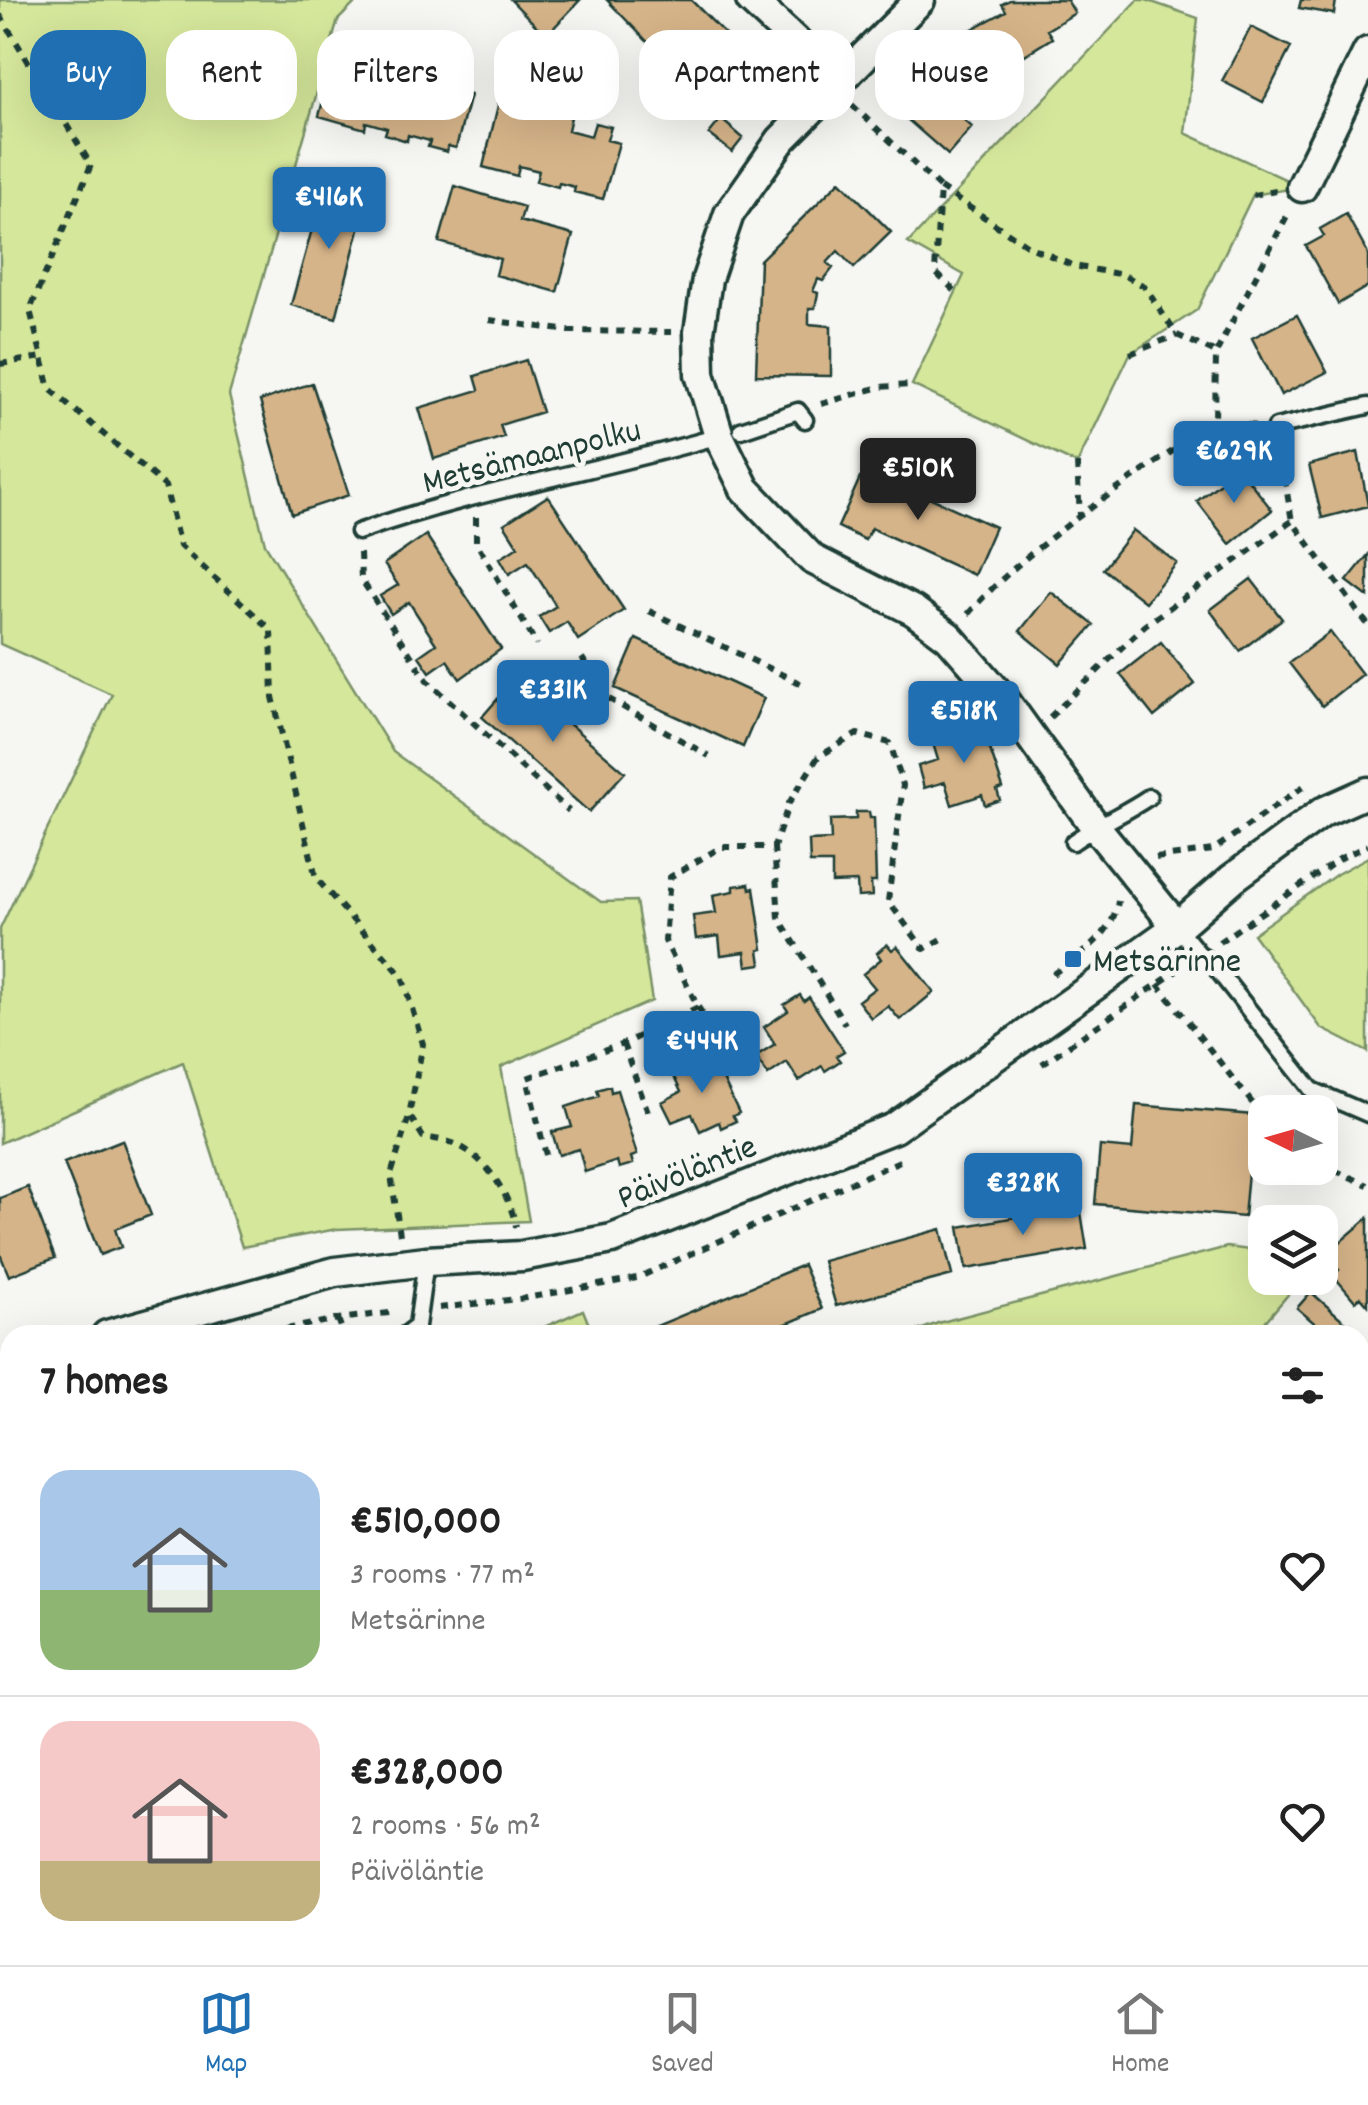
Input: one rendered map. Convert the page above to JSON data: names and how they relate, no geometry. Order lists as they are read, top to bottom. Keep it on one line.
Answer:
{"streets":{"street":["Päivöläntie"],"lane":["Metsämaanpolku"]},"places":{"transit":["Metsärinne"]},"north":"left","page":{"chip":["Buy","Rent","Filters","New","Apartment","House"],"price":["€416K","€629K","€510K","€331K","€518K","€444K","€328K"],"heading":"7 homes","list":[{"name":"€510,000","note":"3 rooms · 77 m² · Metsärinne"},{"name":"€328,000","note":"2 rooms · 56 m² · Päivöläntie"}],"tabs":["Map","Saved","Home"]}}
